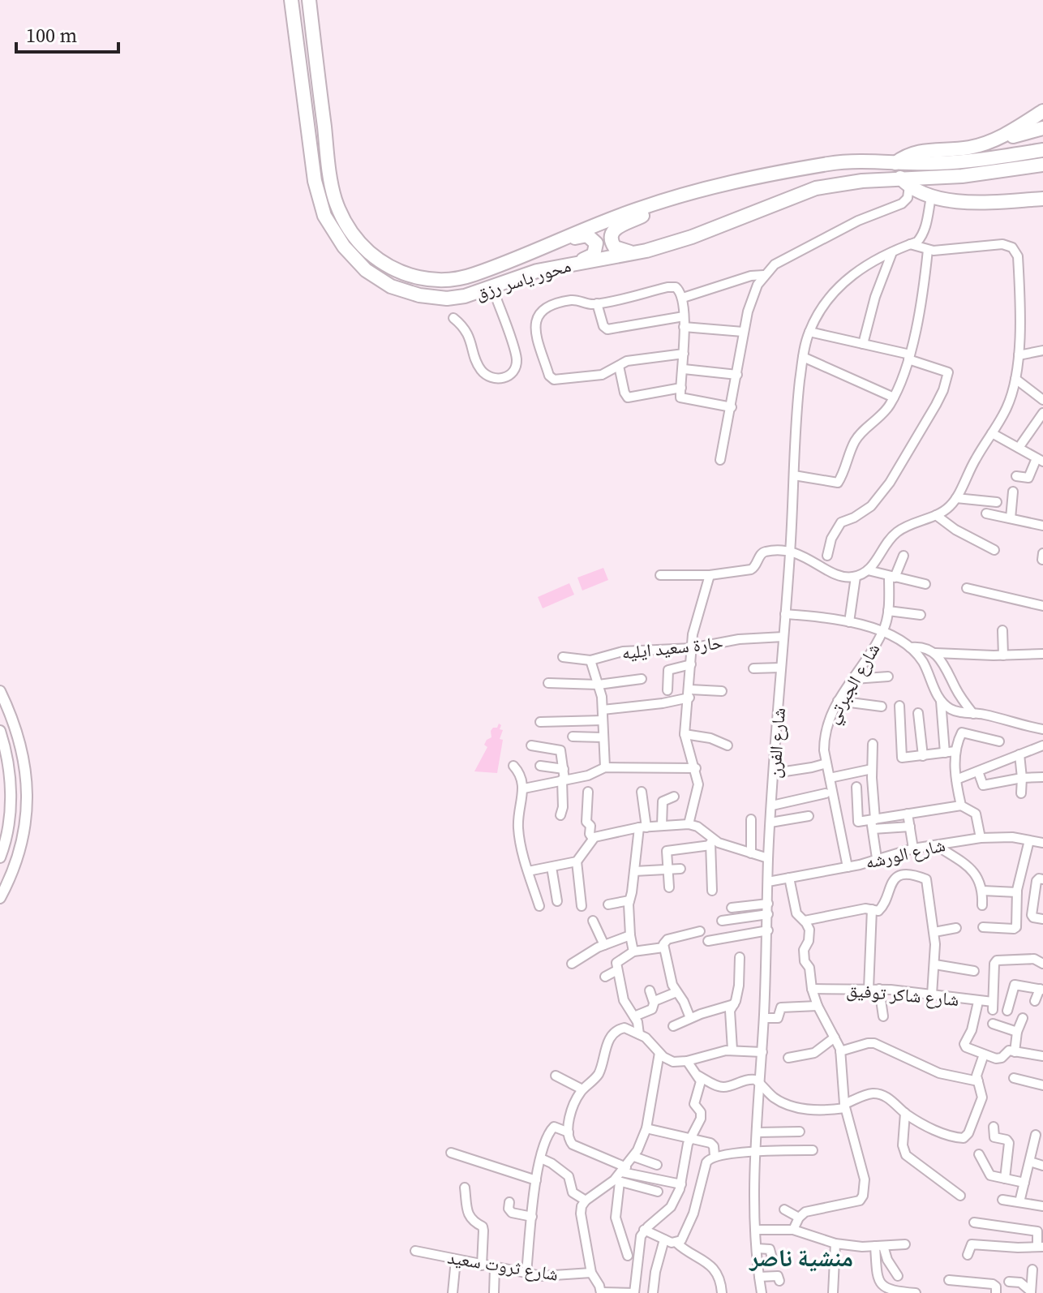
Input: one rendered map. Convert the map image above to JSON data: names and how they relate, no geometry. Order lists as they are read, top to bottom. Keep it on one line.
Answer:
{"streets":{"main road":["محور ياسر رزق"],"street":["حارة سعيد ايليه","شارع الجبرتي","شارع الفرن","شارع الورشه","شارع شاكر توفيق","شارع ثروت سعيد"]},"crossings":[["حارة سعيد ايليه","شارع الفرن"],["شارع الجبرتي","شارع الورشه"],["شارع الفرن","شارع الورشه"]],"districts":["منشية ناصر"],"scale_bar":"100 m"}
